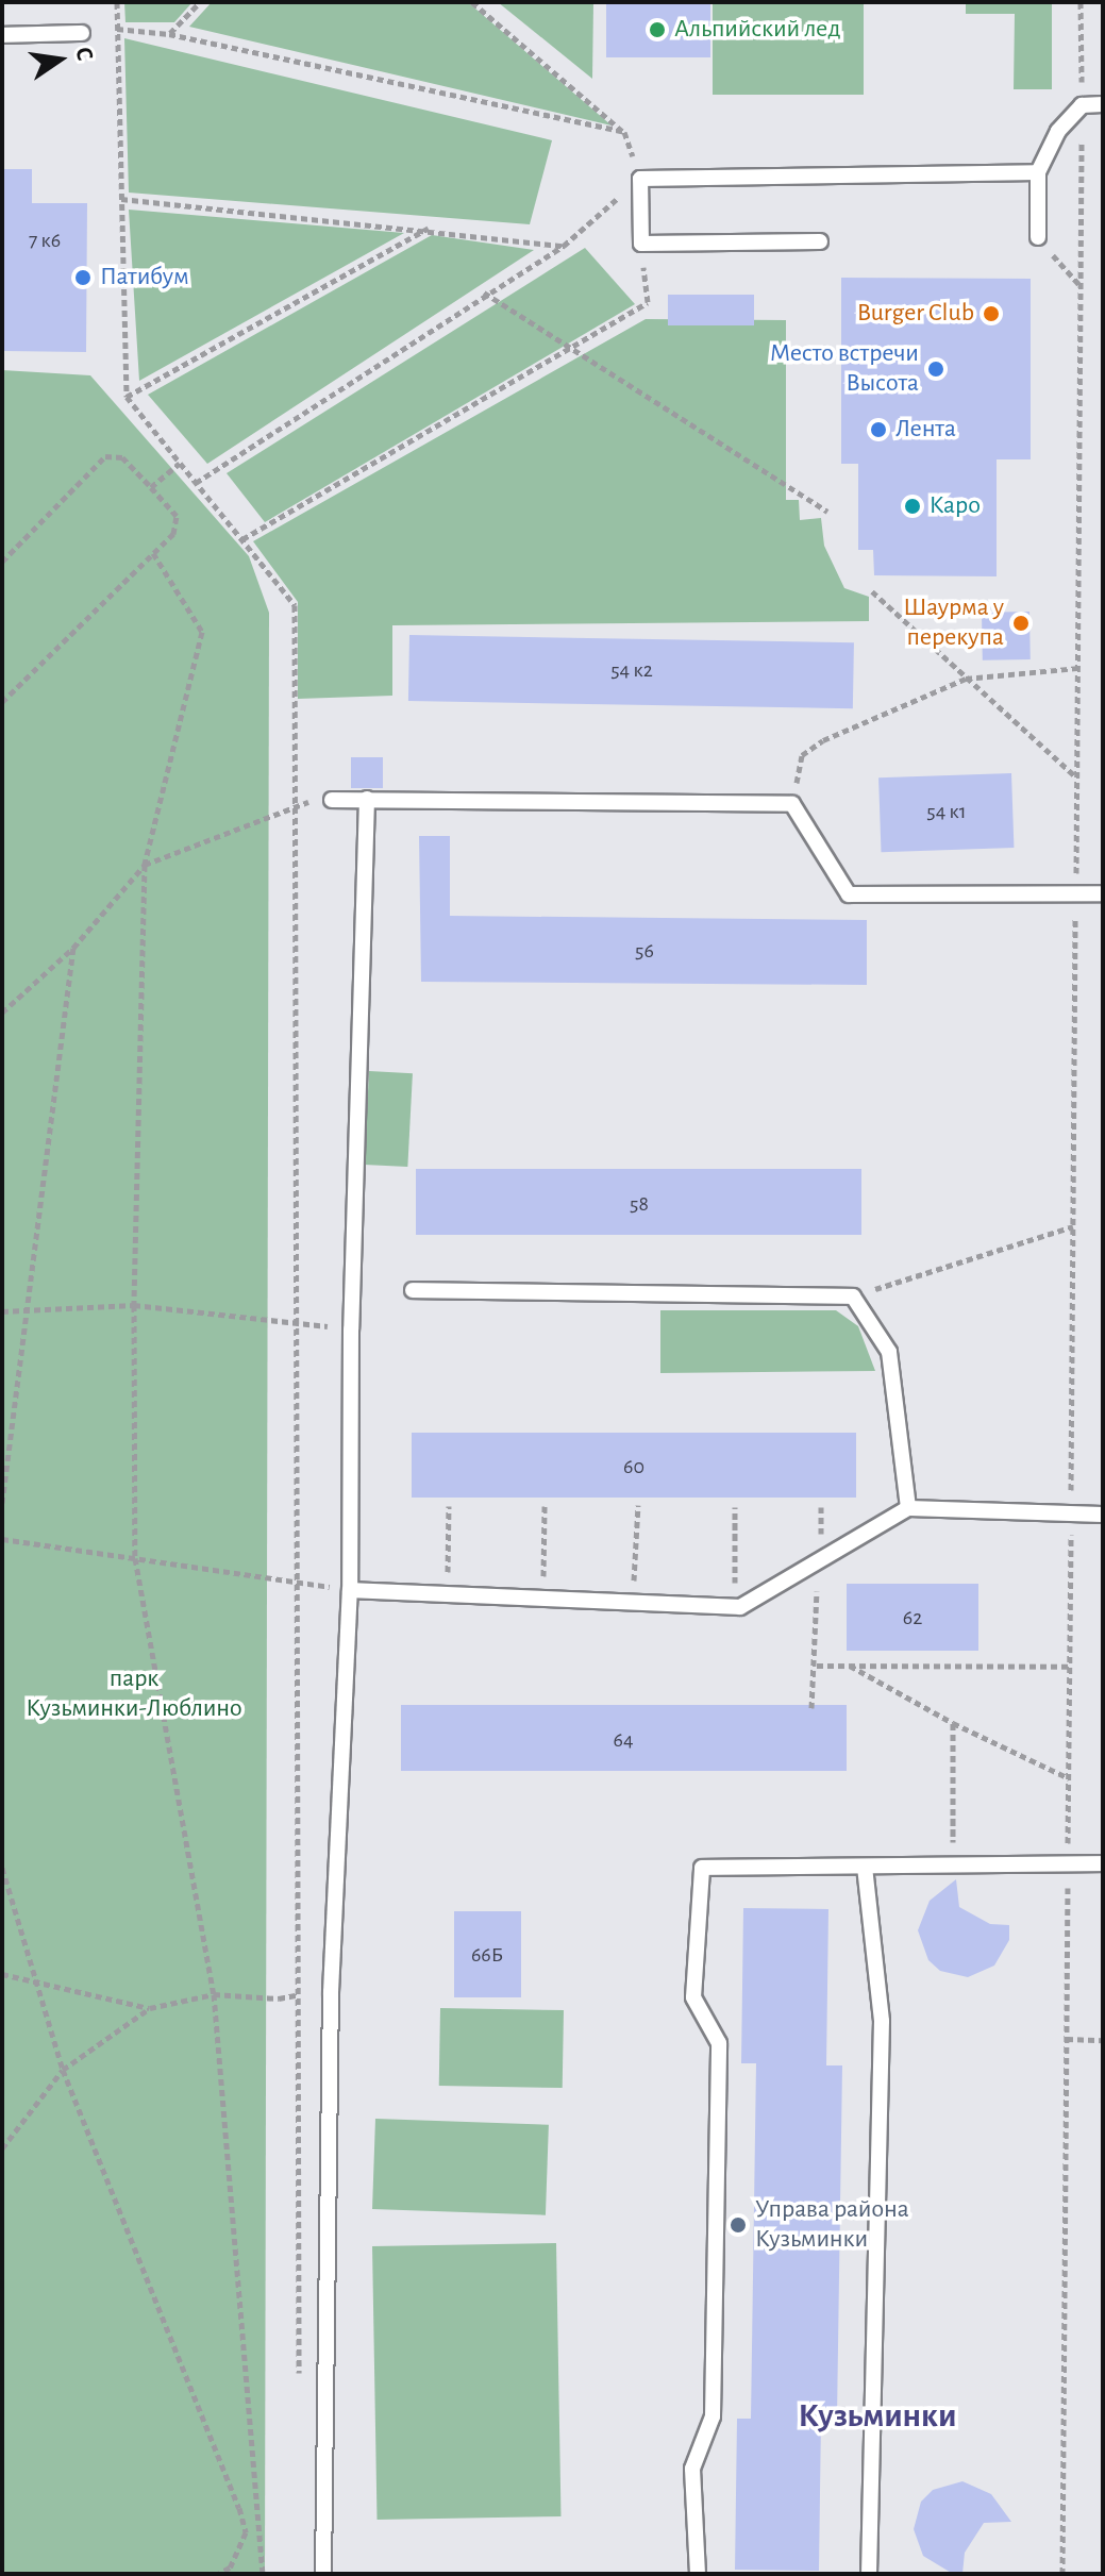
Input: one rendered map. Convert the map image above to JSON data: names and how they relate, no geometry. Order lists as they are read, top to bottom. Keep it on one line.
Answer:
{"districts":["Кузьминки"],"parks":["парк Кузьминки-Люблино"],"places":["Альпийский лед","Патибум","Burger Club","Место встречи Высота","Лента","Kapo","Шаурма у перекупа","Управа района Кузьминки"],"house_numbers":["7 к6","54 к2","54 к1","56","58","60","62","64","66Б"],"north":"right"}
